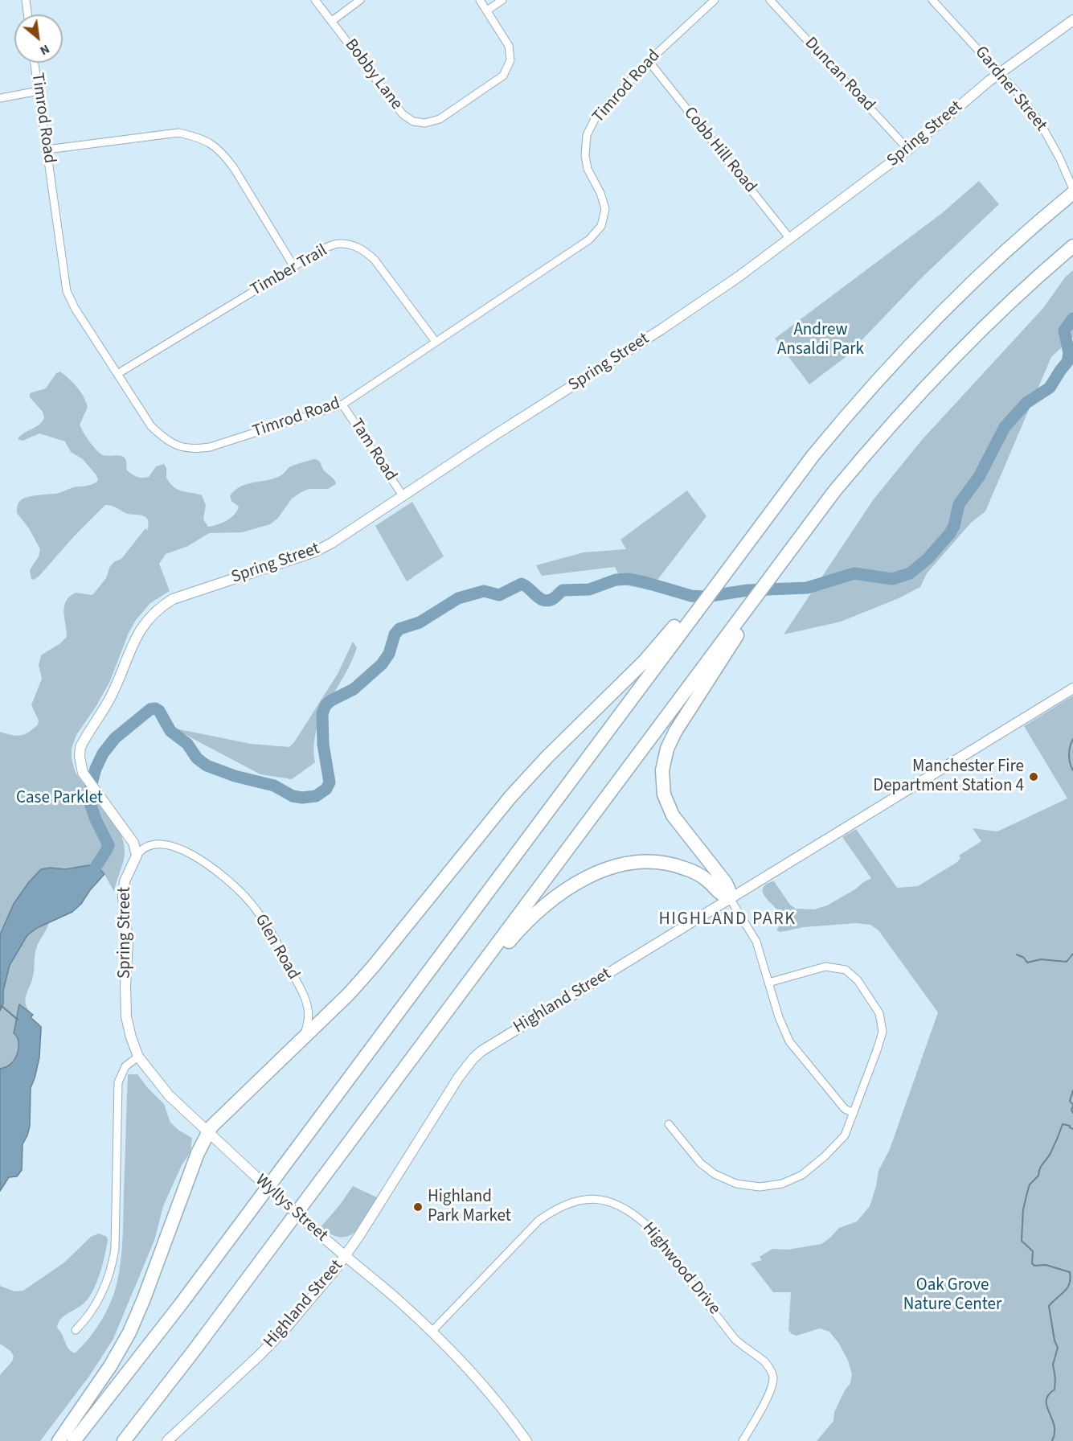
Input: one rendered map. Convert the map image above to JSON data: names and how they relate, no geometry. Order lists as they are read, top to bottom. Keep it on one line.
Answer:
{"streets":{"street":["Bobby Lane","Duncan Road","Timrod Road","Gardner Street","Spring Street","Cobb Hill Road","Timber Trail","Tam Road","Glen Road","Highland Street","Wyllys Street","Highwood Drive"]},"crossings":[["Duncan Road","Spring Street"],["Timrod Road","Cobb Hill Road"],["Timrod Road","Timber Trail"],["Timrod Road","Tam Road"],["Gardner Street","Spring Street"],["Spring Street","Cobb Hill Road"],["Spring Street","Tam Road"],["Spring Street","Glen Road"],["Spring Street","Wyllys Street"],["Highland Street","Wyllys Street"],["Wyllys Street","Highwood Drive"]],"districts":["HIGHLAND PARK"],"parks":["Andrew Ansaldi Park","Case Parklet","Oak Grove Nature Center"],"places":["Manchester Fire Department Station 4","Highland Park Market"],"north":"bottom right"}
